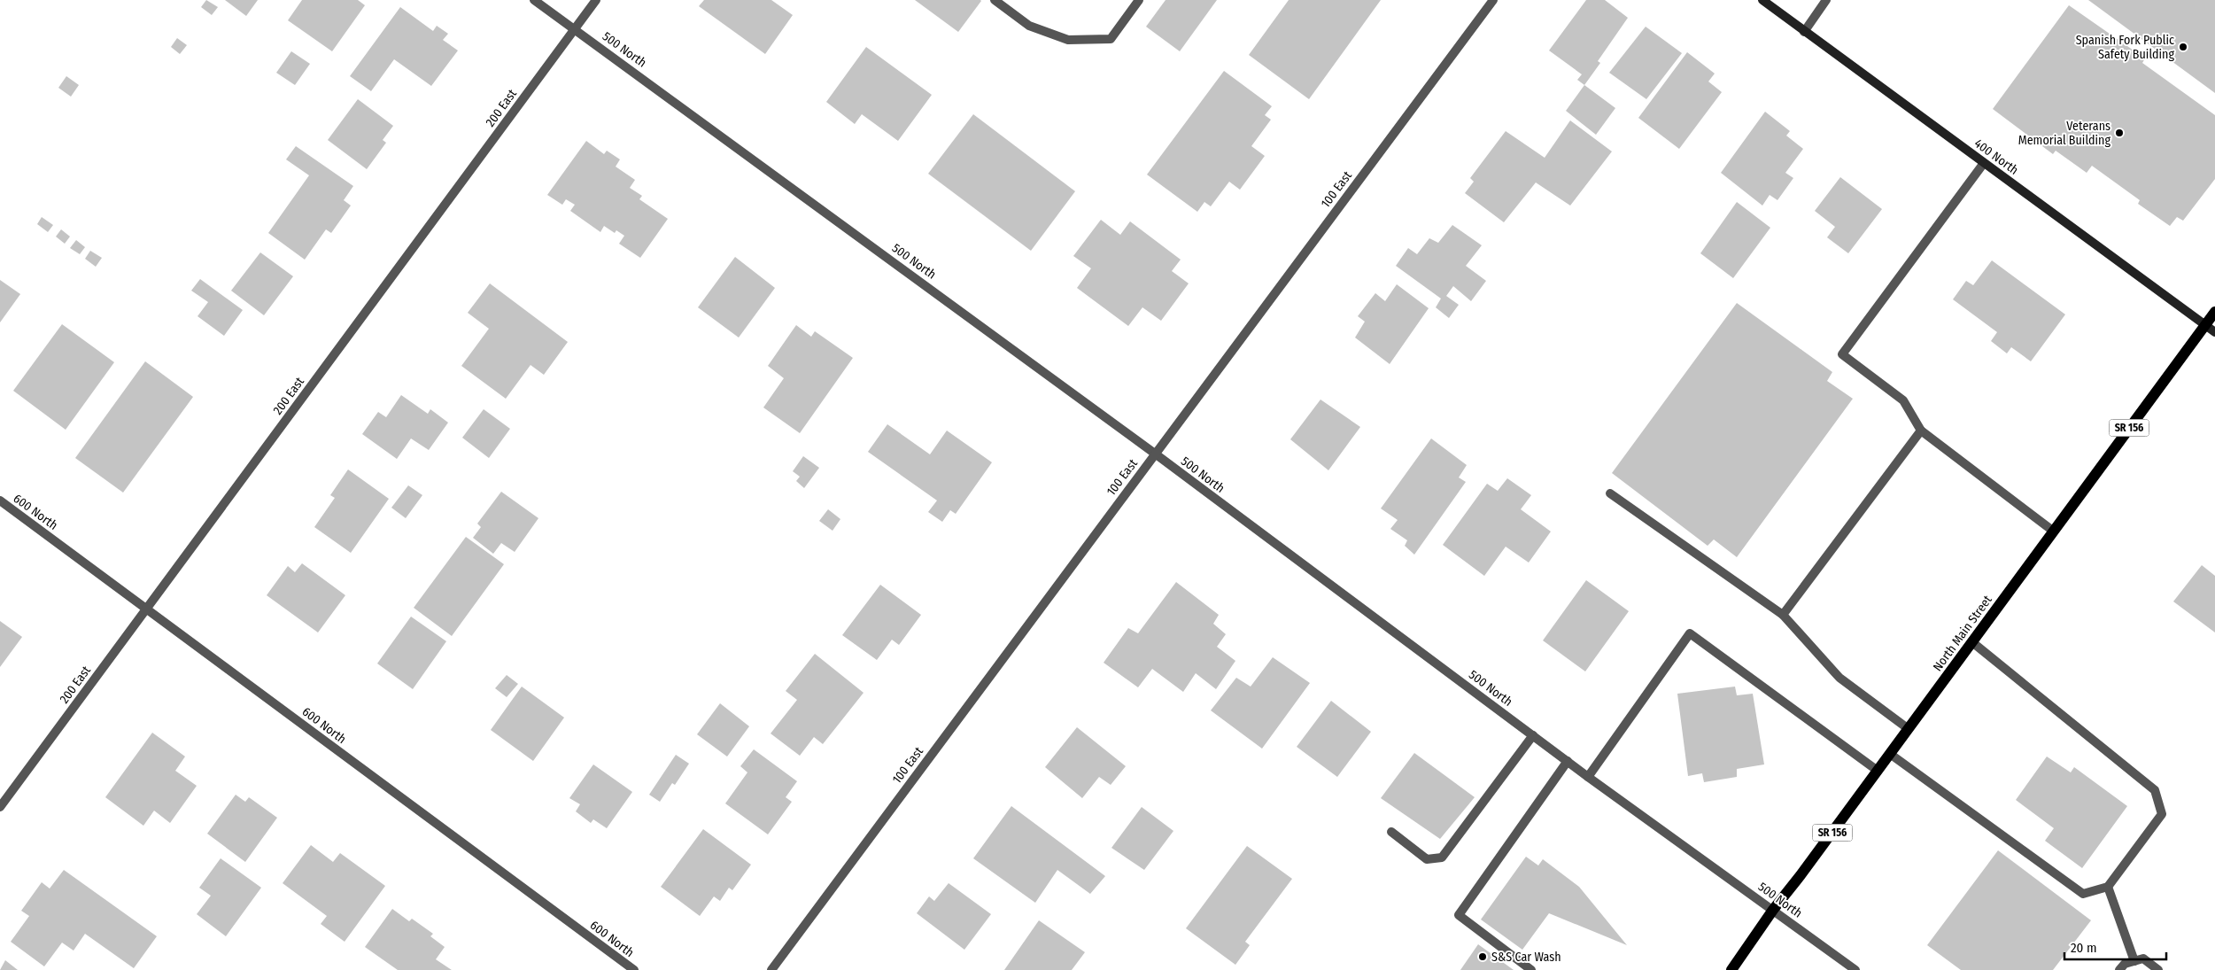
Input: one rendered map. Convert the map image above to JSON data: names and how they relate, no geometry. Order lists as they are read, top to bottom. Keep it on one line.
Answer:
{"streets":{"main road":["400 North","SR 156","North Main Street"],"street":["500 North","200 East","100 East","600 North"]},"crossings":[["500 North","200 East"],["500 North","100 East"],["500 North","North Main Street"],["200 East","600 North"],["400 North","North Main Street"]],"places":["Spanish Fork Public Safety Building","Veterans Memorial Building","S&S Car Wash"],"scale_bar":"20 m"}
